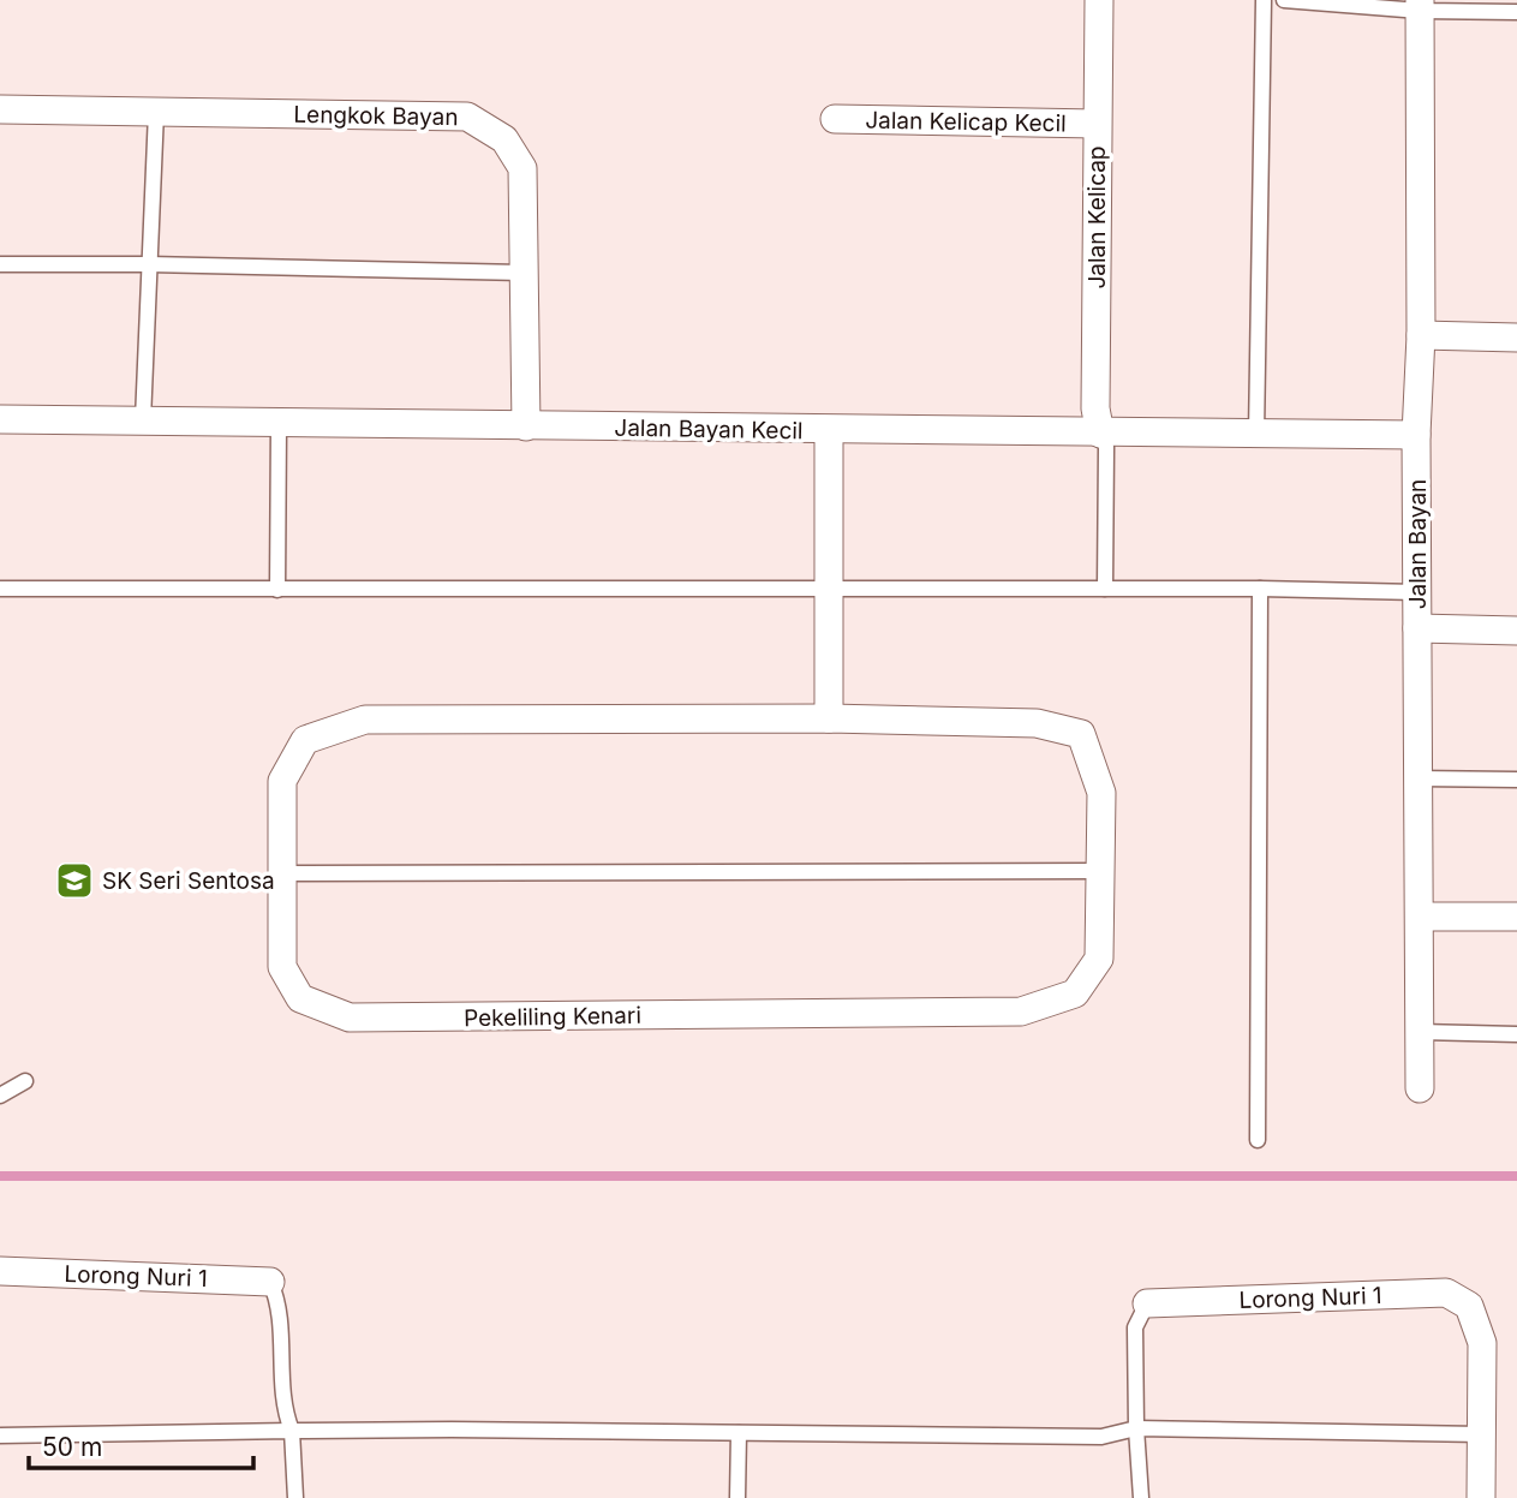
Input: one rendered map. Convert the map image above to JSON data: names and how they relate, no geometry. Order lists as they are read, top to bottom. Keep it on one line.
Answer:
{"streets":{"street":["Lengkok Bayan","Jalan Kelicap Kecil","Jalan Kelicap","Jalan Bayan Kecil","Jalan Bayan","Pekeliling Kenari","Lorong Nuri 1"]},"crossings":[["Lengkok Bayan","Jalan Bayan Kecil"],["Jalan Kelicap Kecil","Jalan Kelicap"],["Jalan Kelicap","Jalan Bayan Kecil"],["Jalan Bayan Kecil","Jalan Bayan"]],"places":{"school or university":["SK Seri Sentosa"]},"scale_bar":"50 m"}
